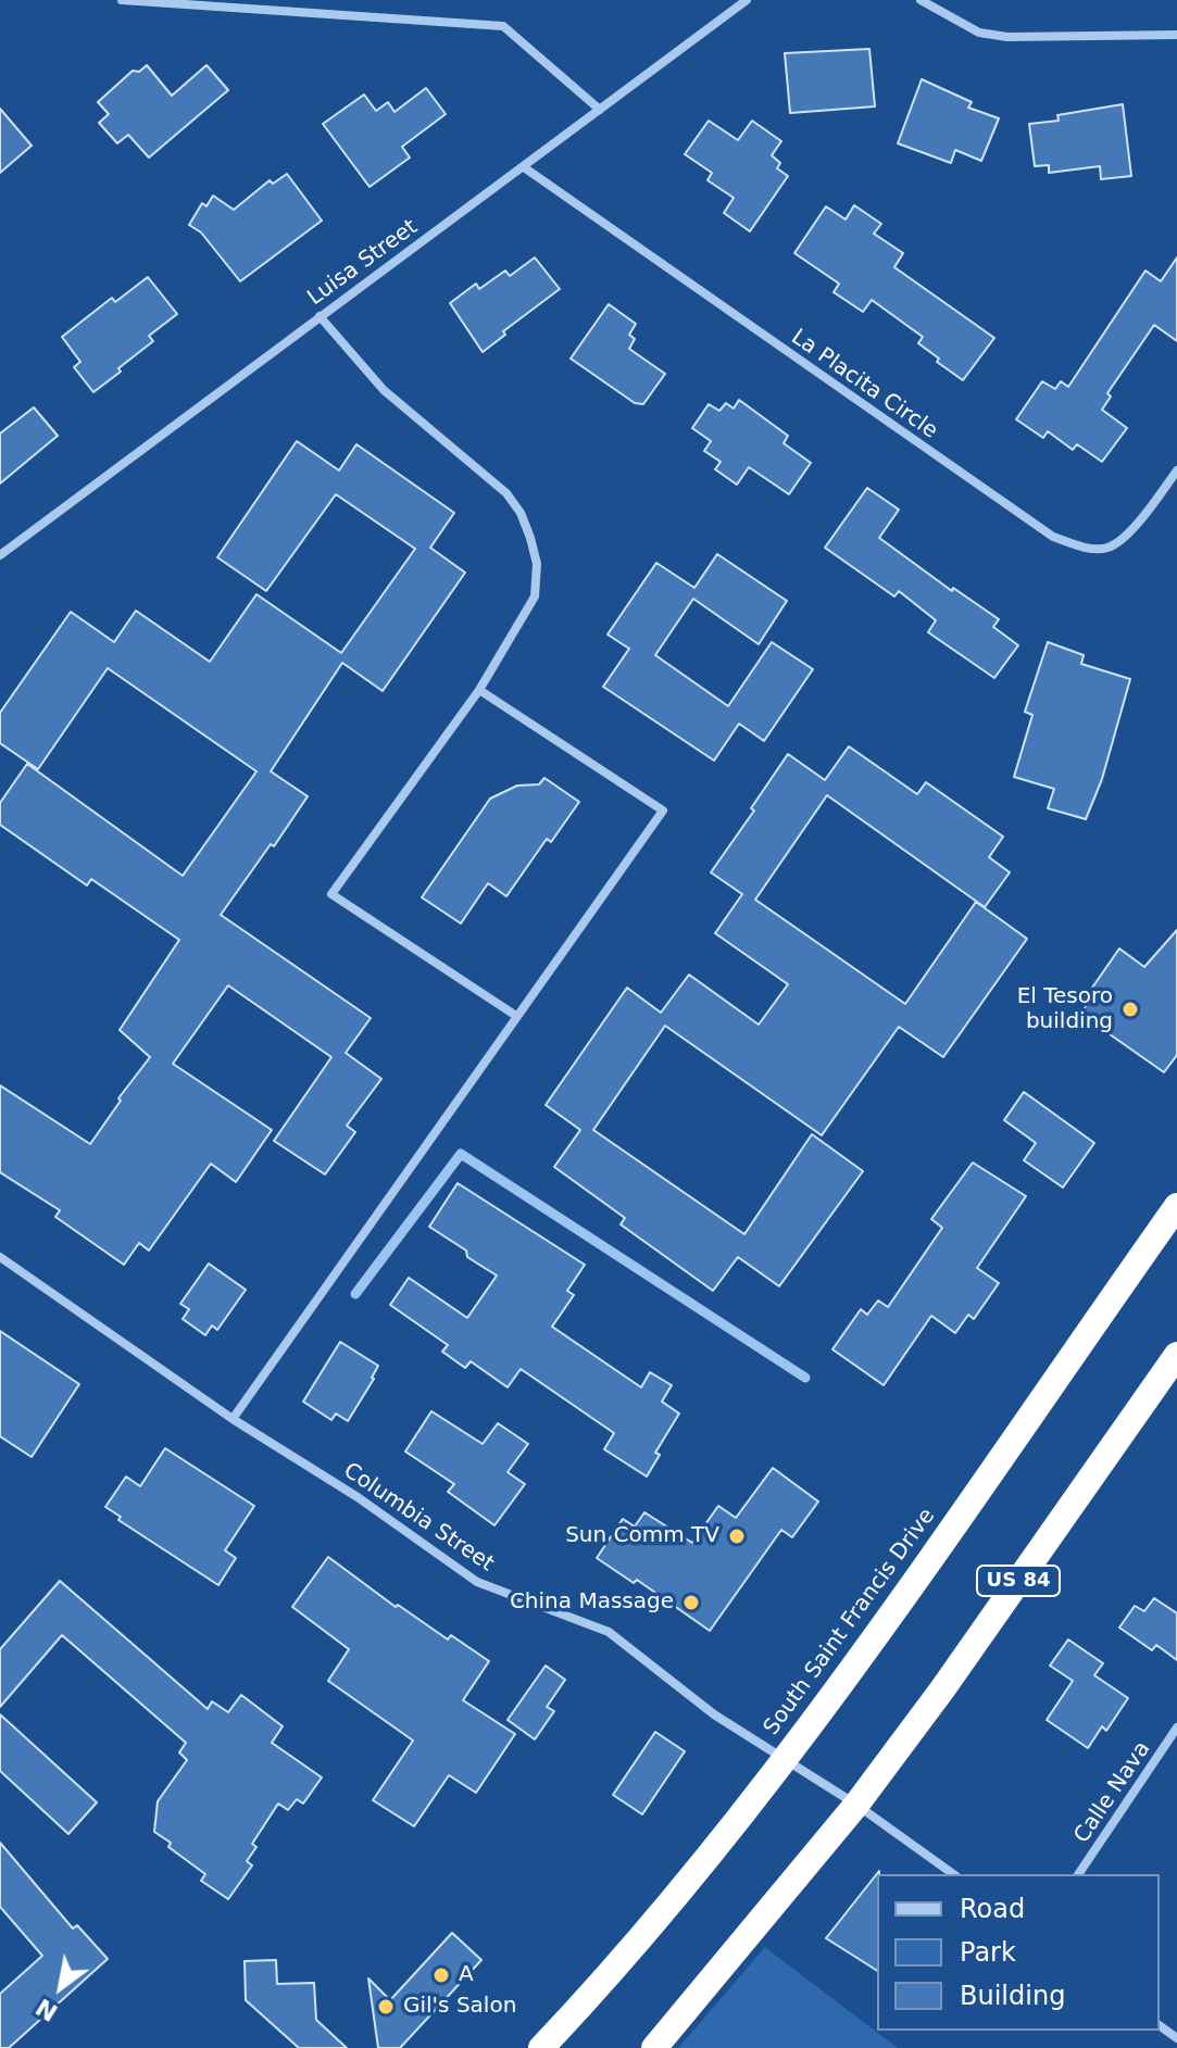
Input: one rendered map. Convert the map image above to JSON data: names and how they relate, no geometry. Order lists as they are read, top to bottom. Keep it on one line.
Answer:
{"streets":{"highway":["US 84","South Saint Francis Drive"],"street":["Luisa Street","La Placita Circle","Columbia Street","Calle Nava"]},"crossings":[["Luisa Street","La Placita Circle"],["Columbia Street","US 84"],["Columbia Street","South Saint Francis Drive"]],"places":["El Tesoro building","Sun Comm TV","China Massage","A","Gil's Salon"],"legend":["Road","Park","Building"],"north":"bottom left"}
